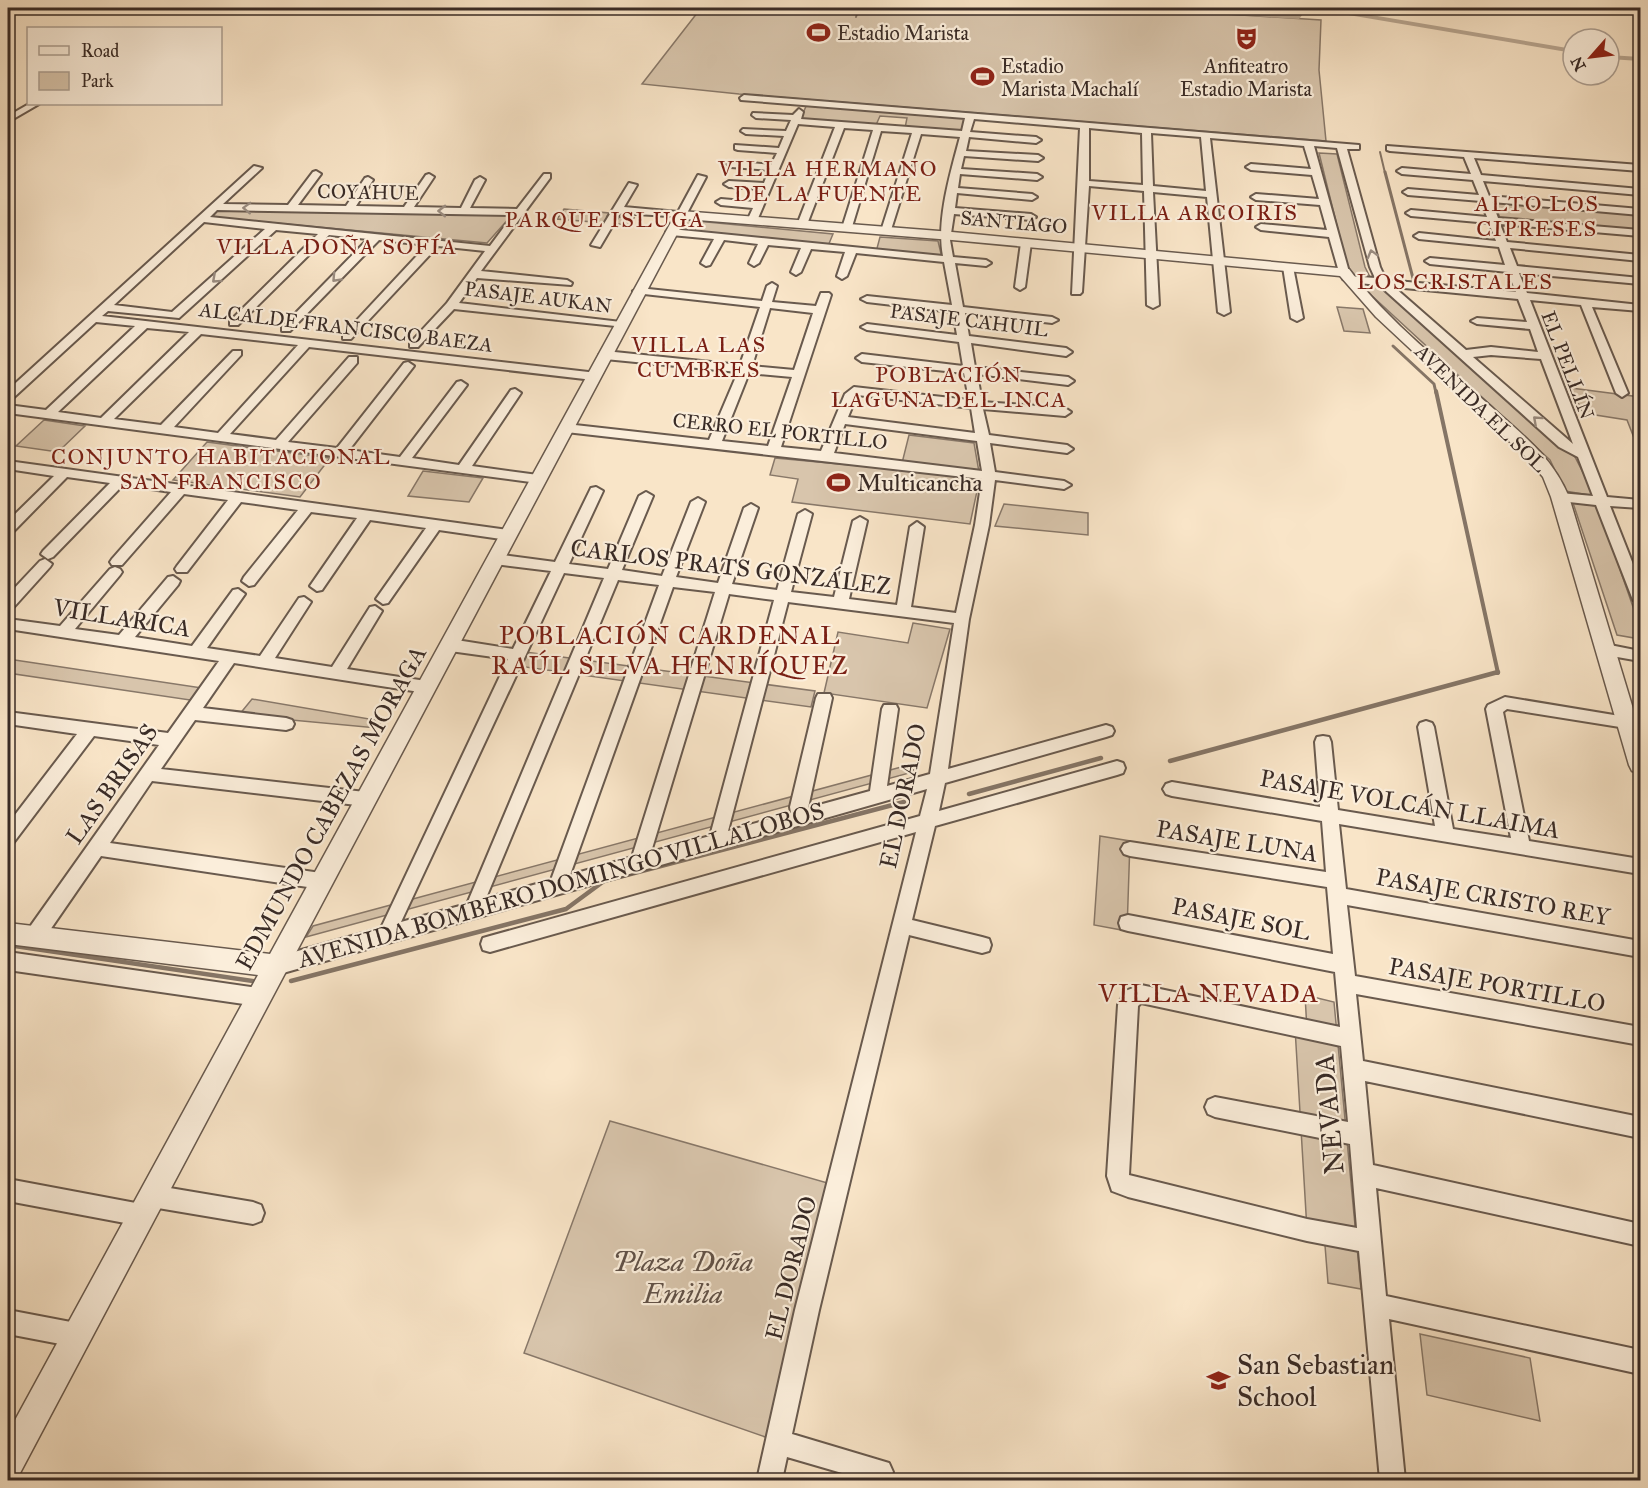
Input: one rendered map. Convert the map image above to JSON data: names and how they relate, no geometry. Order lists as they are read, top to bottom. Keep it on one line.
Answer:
{"streets":{"street":["COYAHUE","SANTIAGO","PASAJE AUKAN","PASAJE CAHUIL","ALCALDE FRANCISCO BAEZA","EL PELLÍN","AVENIDA EL SOL","CERRO EL PORTILLO","CARLOS PRATS GONZÁLEZ","VILLARICA","LAS BRISAS","EL DORADO","PASAJE VOLCÁN LLAIMA","EDMUNDO CABEZAS MORAGA","PASAJE LUNA","AVENIDA BOMBERO DOMINGO VILLALOBOS","PASAJE CRISTO REY","PASAJE SOL","PASAJE PORTILLO","NEVADA"]},"crossings":[["SANTIAGO","AVENIDA EL SOL"],["SANTIAGO","EL DORADO"],["SANTIAGO","EDMUNDO CABEZAS MORAGA"],["PASAJE AUKAN","EDMUNDO CABEZAS MORAGA"],["PASAJE CAHUIL","EL DORADO"],["ALCALDE FRANCISCO BAEZA","EDMUNDO CABEZAS MORAGA"],["CERRO EL PORTILLO","EL DORADO"],["CERRO EL PORTILLO","EDMUNDO CABEZAS MORAGA"],["CARLOS PRATS GONZÁLEZ","EL DORADO"],["CARLOS PRATS GONZÁLEZ","EDMUNDO CABEZAS MORAGA"],["VILLARICA","LAS BRISAS"],["VILLARICA","EDMUNDO CABEZAS MORAGA"],["LAS BRISAS","AVENIDA BOMBERO DOMINGO VILLALOBOS"],["EL DORADO","AVENIDA BOMBERO DOMINGO VILLALOBOS"],["PASAJE VOLCÁN LLAIMA","NEVADA"],["EDMUNDO CABEZAS MORAGA","AVENIDA BOMBERO DOMINGO VILLALOBOS"],["PASAJE LUNA","PASAJE CRISTO REY"],["PASAJE LUNA","NEVADA"],["PASAJE CRISTO REY","NEVADA"],["PASAJE SOL","PASAJE PORTILLO"],["PASAJE SOL","NEVADA"],["PASAJE PORTILLO","NEVADA"]],"districts":["VILLA HERMANO DE LA FUENTE","ALTO LOS CIPRESES","VILLA ARCOIRIS","PARQUE ISLUGA","VILLA DOÑA SOFÍA","LOS CRISTALES","VILLA LAS CUMBRES","POBLACIÓN LAGUNA DEL INCA","CONJUNTO HABITACIONAL SAN FRANCISCO","POBLACIÓN CARDENAL RAÚL SILVA HENRÍQUEZ","VILLA NEVADA"],"parks":["Plaza Doña Emilia"],"places":{"sports":["Estadio Marista","Estadio Marista Machalí","Multicancha"],"theatre":["Anfiteatro Estadio Marista"],"school or university":["San Sebastian School"]},"legend":["Road","Park"],"north":"bottom left"}
